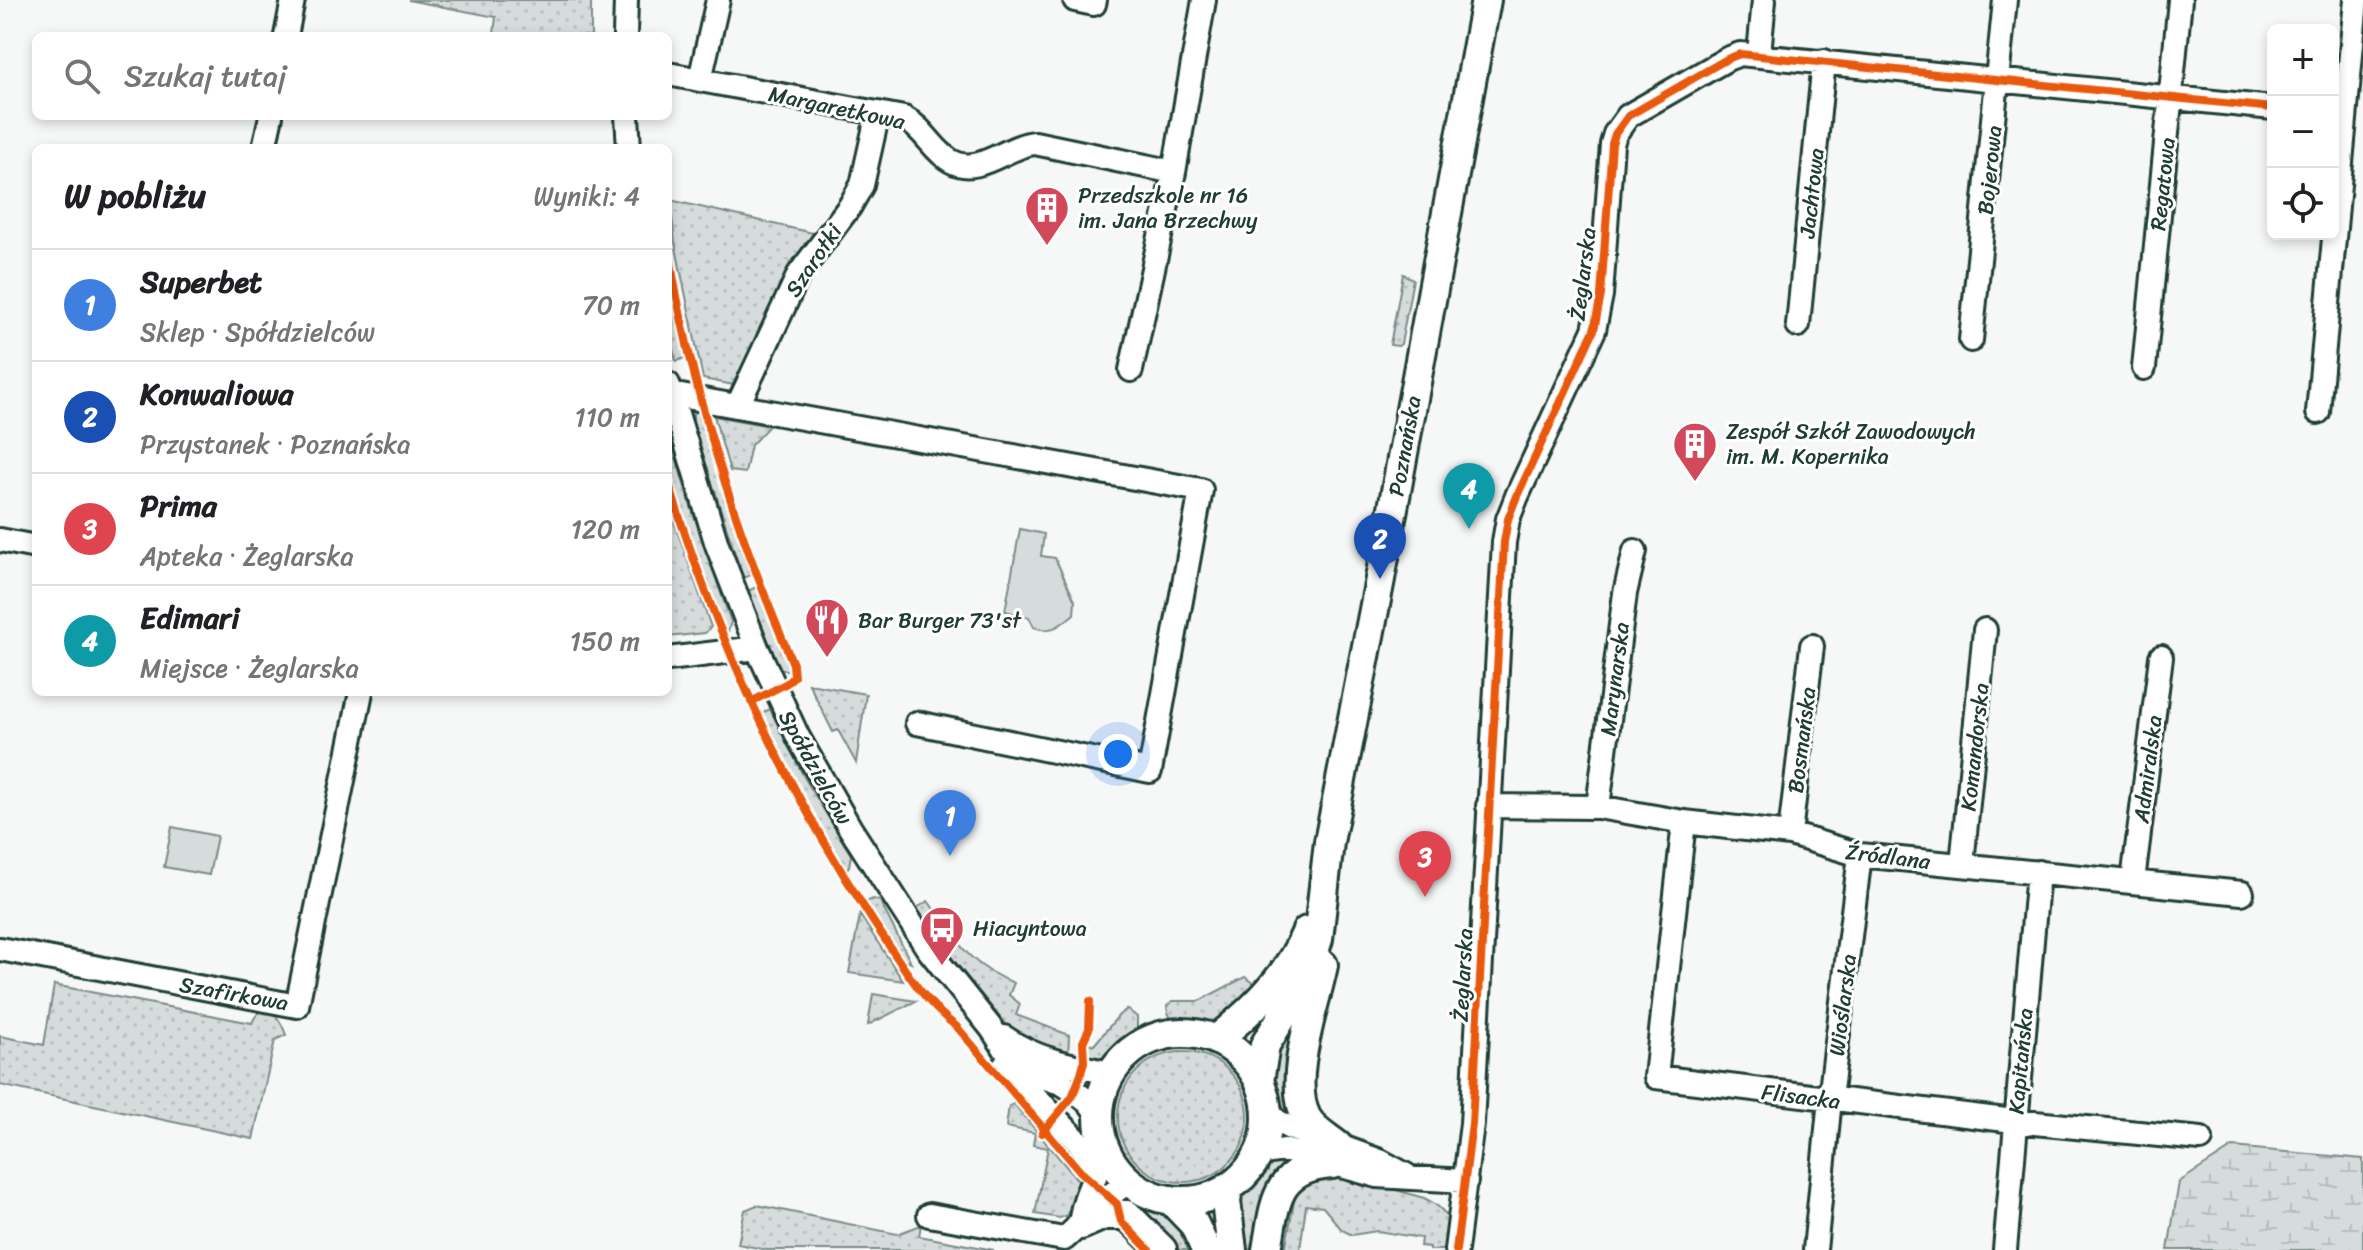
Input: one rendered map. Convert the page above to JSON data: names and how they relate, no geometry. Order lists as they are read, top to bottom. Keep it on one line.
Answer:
{"streets":{"main road":["Poznańska"],"street":["Margaretkowa","Bojerowa","Regatowa","Jachtowa","Szarotki","Żeglarska","Marynarska","Bosmańska","Komandorska","Spółdzielców","Admiralska","Źródlana","Szafirkowa","Wioślarska","Kapitańska","Flisacka"]},"crossings":[["Margaretkowa","Szarotki"],["Bojerowa","Żeglarska"],["Regatowa","Żeglarska"],["Jachtowa","Żeglarska"],["Żeglarska","Źródlana"],["Poznańska","Spółdzielców"],["Marynarska","Źródlana"],["Bosmańska","Źródlana"],["Komandorska","Źródlana"],["Admiralska","Źródlana"],["Źródlana","Wioślarska"],["Źródlana","Kapitańska"],["Źródlana","Flisacka"],["Wioślarska","Flisacka"],["Kapitańska","Flisacka"]],"places":{"building":["Przedszkole nr 16 im. Jana Brzechwy","Zespół Szkół Zawodowych im. M. Kopernika"],"restaurant":["Bar Burger 73'st"],"bus stop":["Hiacyntowa"]},"page":{"map_buttons":["+","−"],"search":"Szukaj tutaj","heading":["W pobliżu","Wyniki: 4"],"list":[{"mark":"1","name":"Superbet","note":"Sklep · Spółdzielców","value":"70 m"},{"mark":"2","name":"Konwaliowa","note":"Przystanek · Poznańska","value":"110 m"},{"mark":"3","name":"Prima","note":"Apteka · Żeglarska","value":"120 m"},{"mark":"4","name":"Edimari","note":"Miejsce · Żeglarska","value":"150 m"}],"pins":["4","2","1","3"]}}
